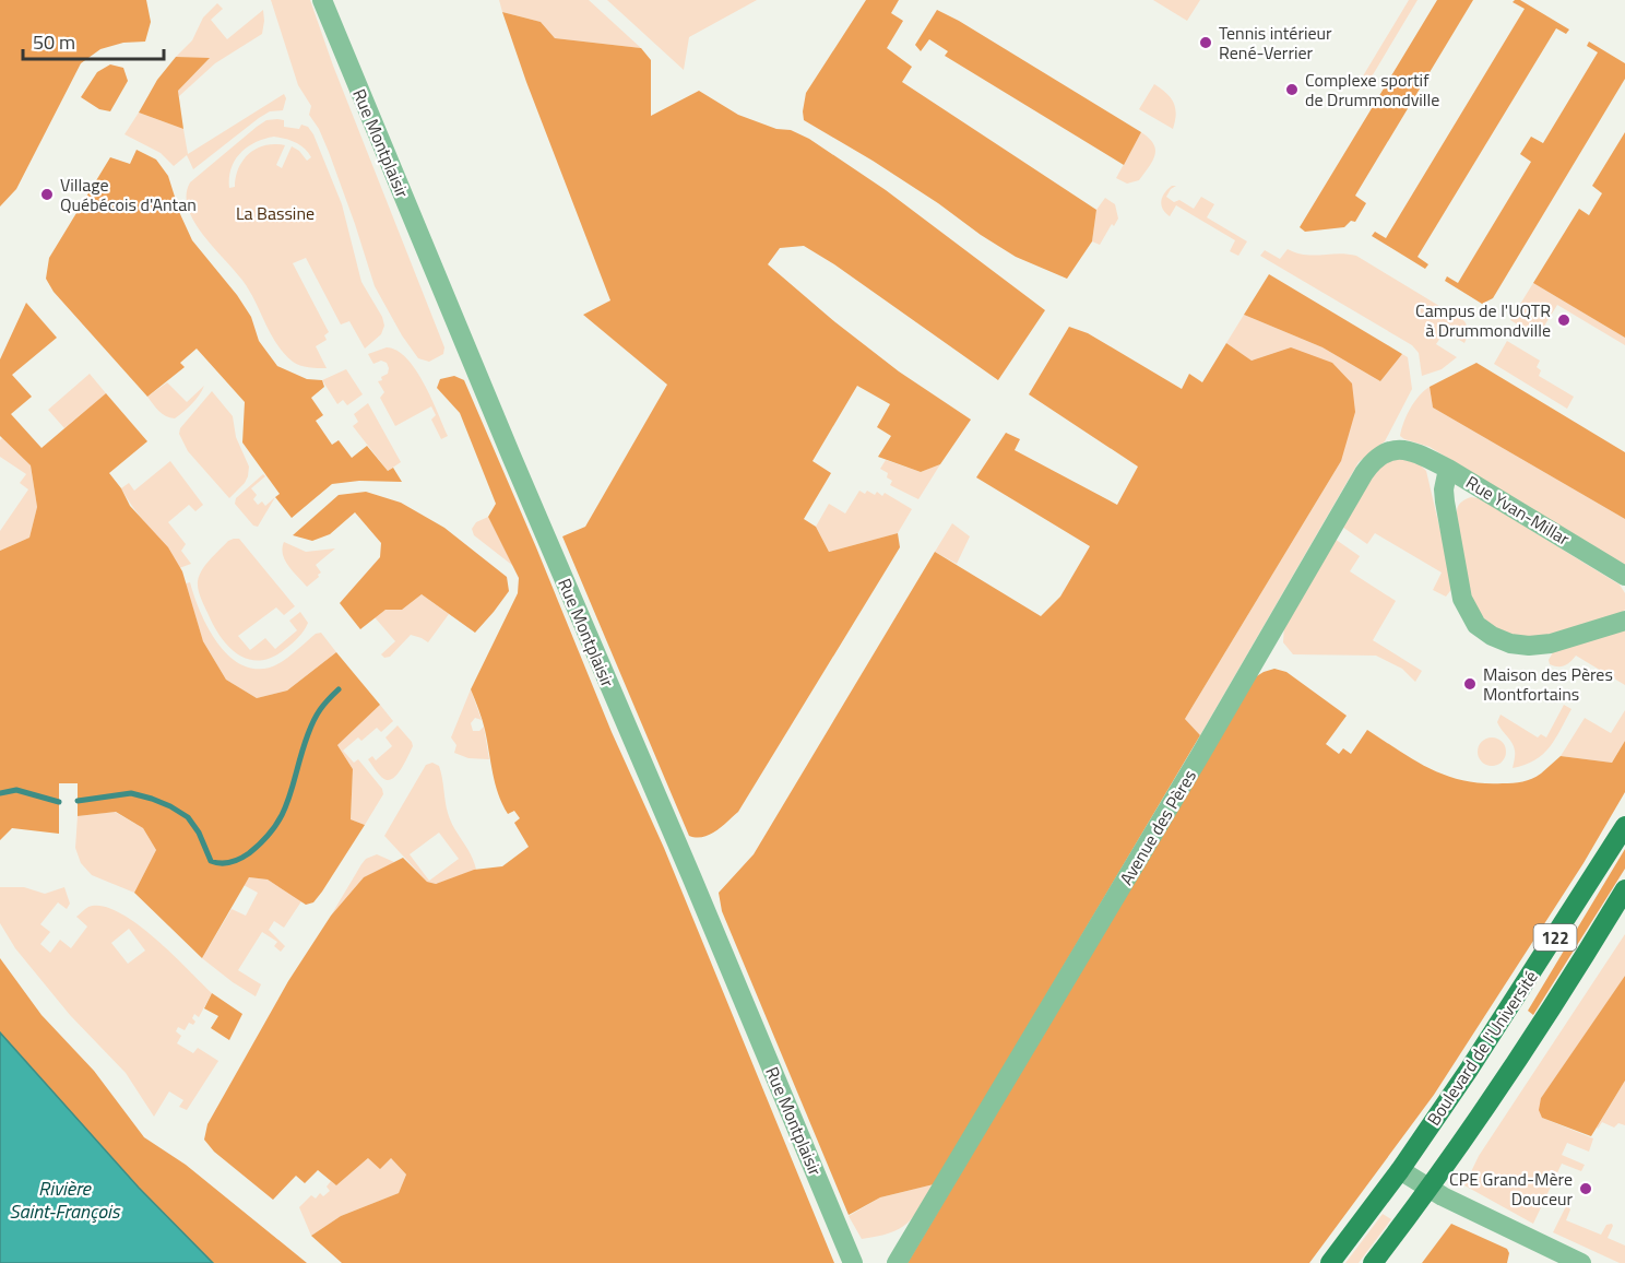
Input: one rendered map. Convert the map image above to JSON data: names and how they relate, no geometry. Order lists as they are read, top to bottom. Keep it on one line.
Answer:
{"streets":{"main road":["122","Boulevard de l'Université"],"street":["Rue Montplaisir","Rue Yvan-Millar","Avenue des Pères"]},"crossings":[["Rue Yvan-Millar","Avenue des Pères"]],"water":["Rivière Saint-François"],"parks":["La Bassine"],"places":["Tennis intérieur René-Verrier","Complexe sportif de Drummondville","Village Québécois d'Antan","Campus de l'UQTR à Drummondville","Maison des Pères Montfortains","CPE Grand-Mère Douceur"],"scale_bar":"50 m"}
